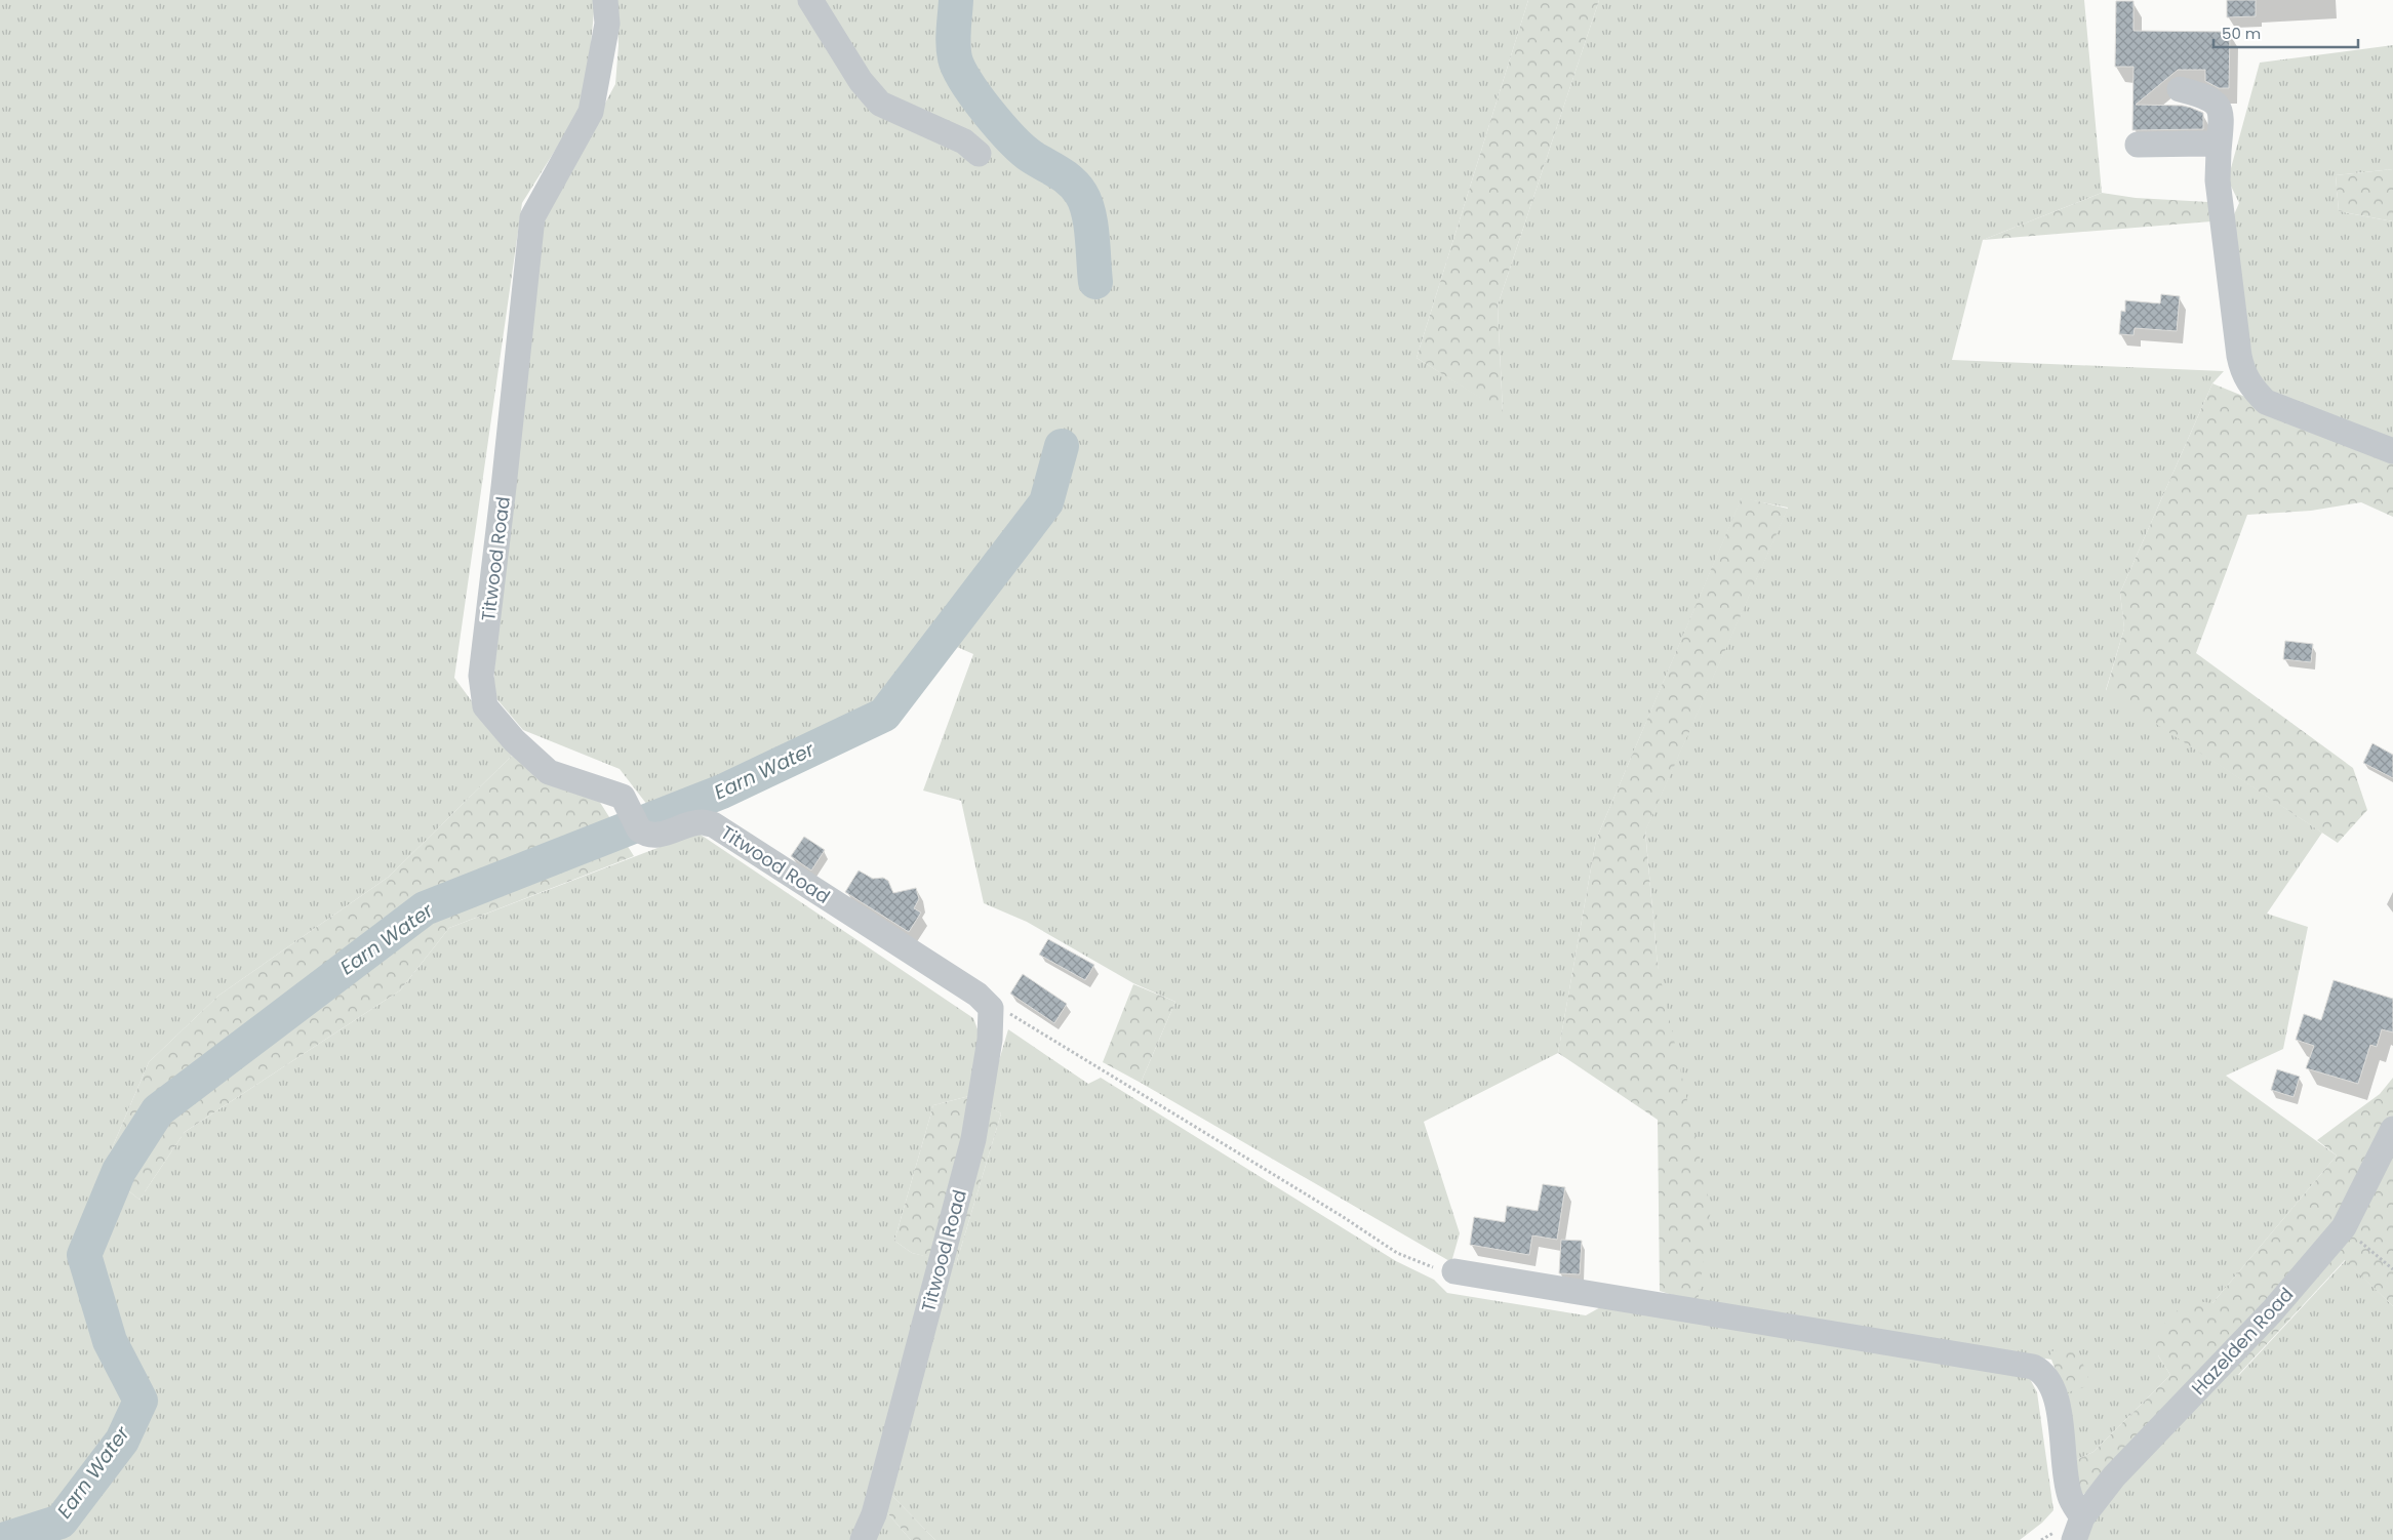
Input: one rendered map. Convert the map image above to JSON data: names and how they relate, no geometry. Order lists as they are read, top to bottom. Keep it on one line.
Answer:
{"streets":{"street":["Titwood Road","Hazelden Road"]},"water":["Earn Water"],"scale_bar":"50 m"}
